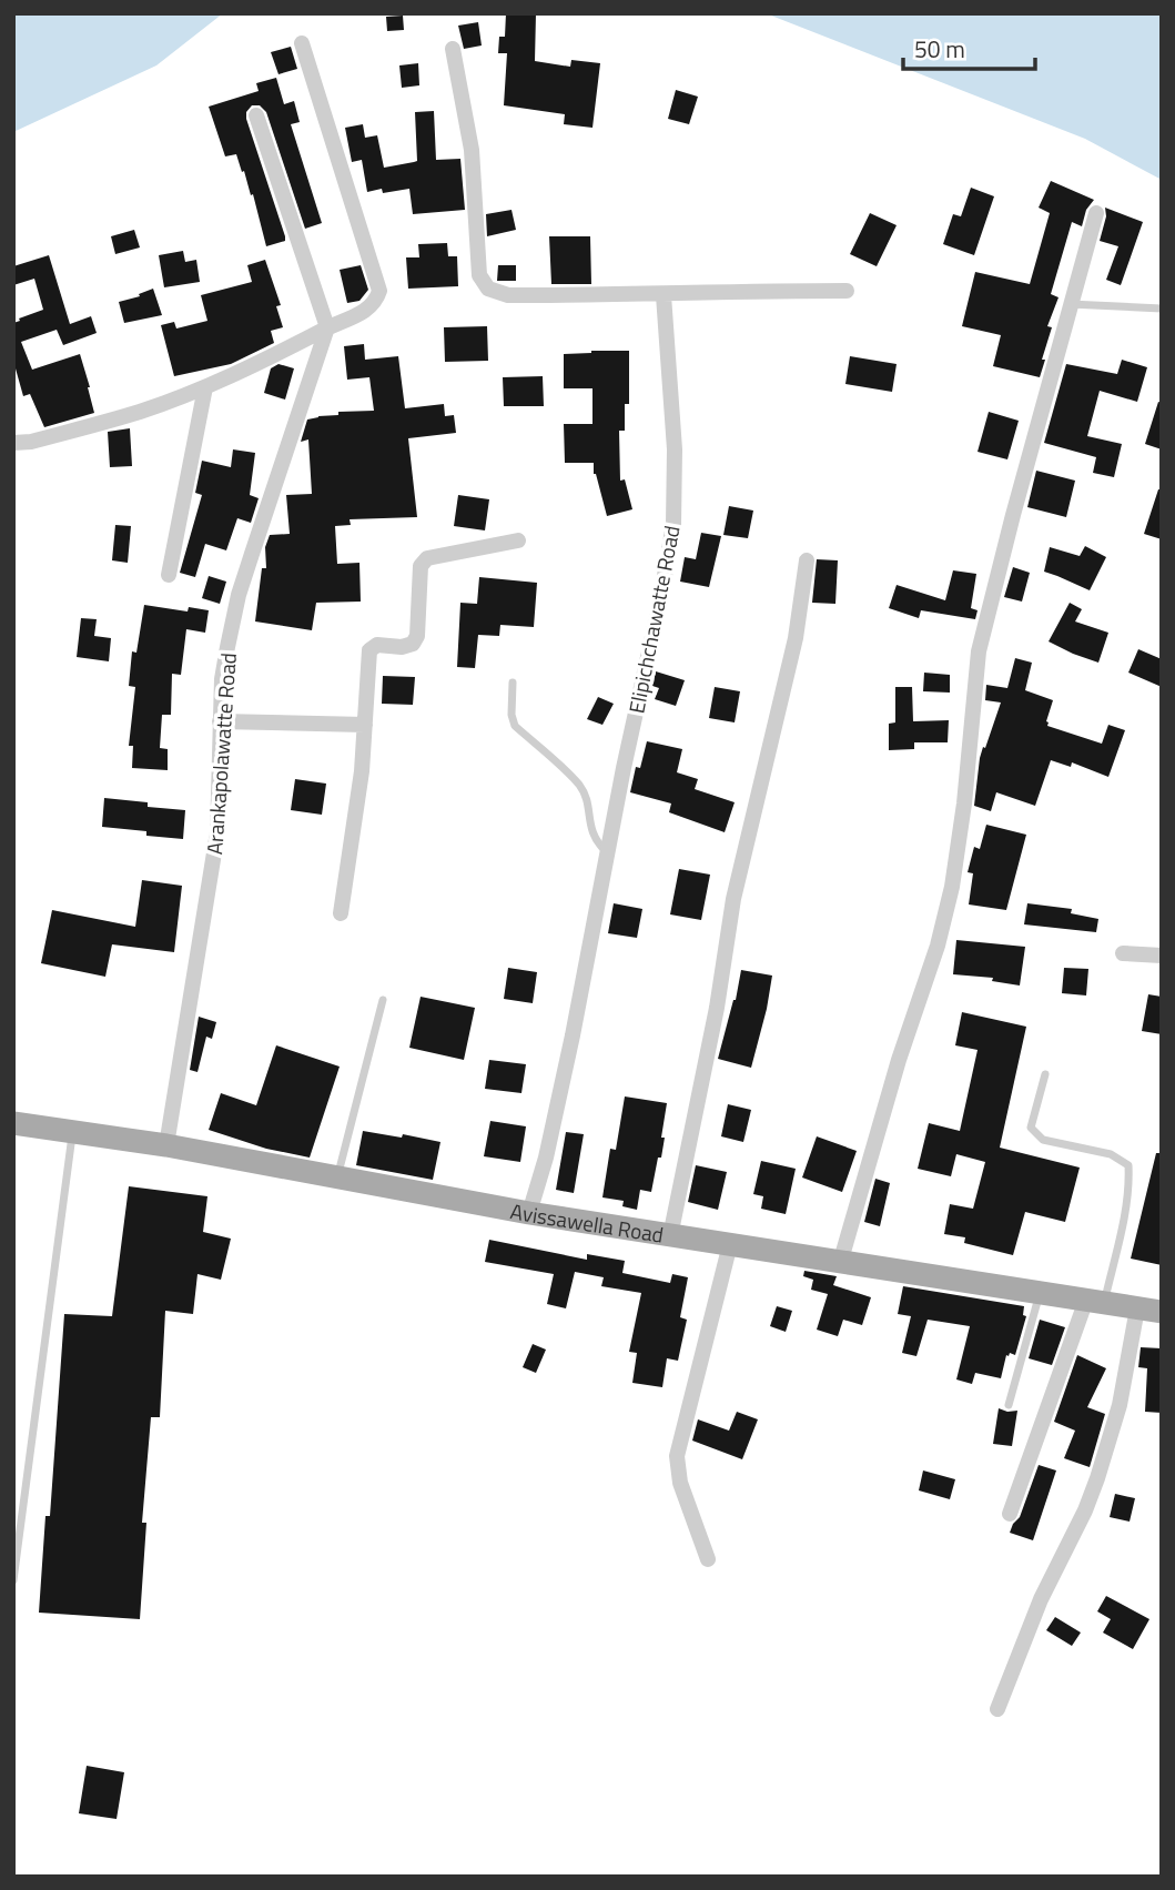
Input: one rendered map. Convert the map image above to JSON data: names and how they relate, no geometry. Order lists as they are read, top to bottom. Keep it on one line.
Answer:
{"streets":{"main road":["Avissawella Road"],"street":["Elipichchawatte Road","Arankapolawatte Road"]},"crossings":[["Elipichchawatte Road","Avissawella Road"],["Arankapolawatte Road","Avissawella Road"]],"scale_bar":"50 m"}
